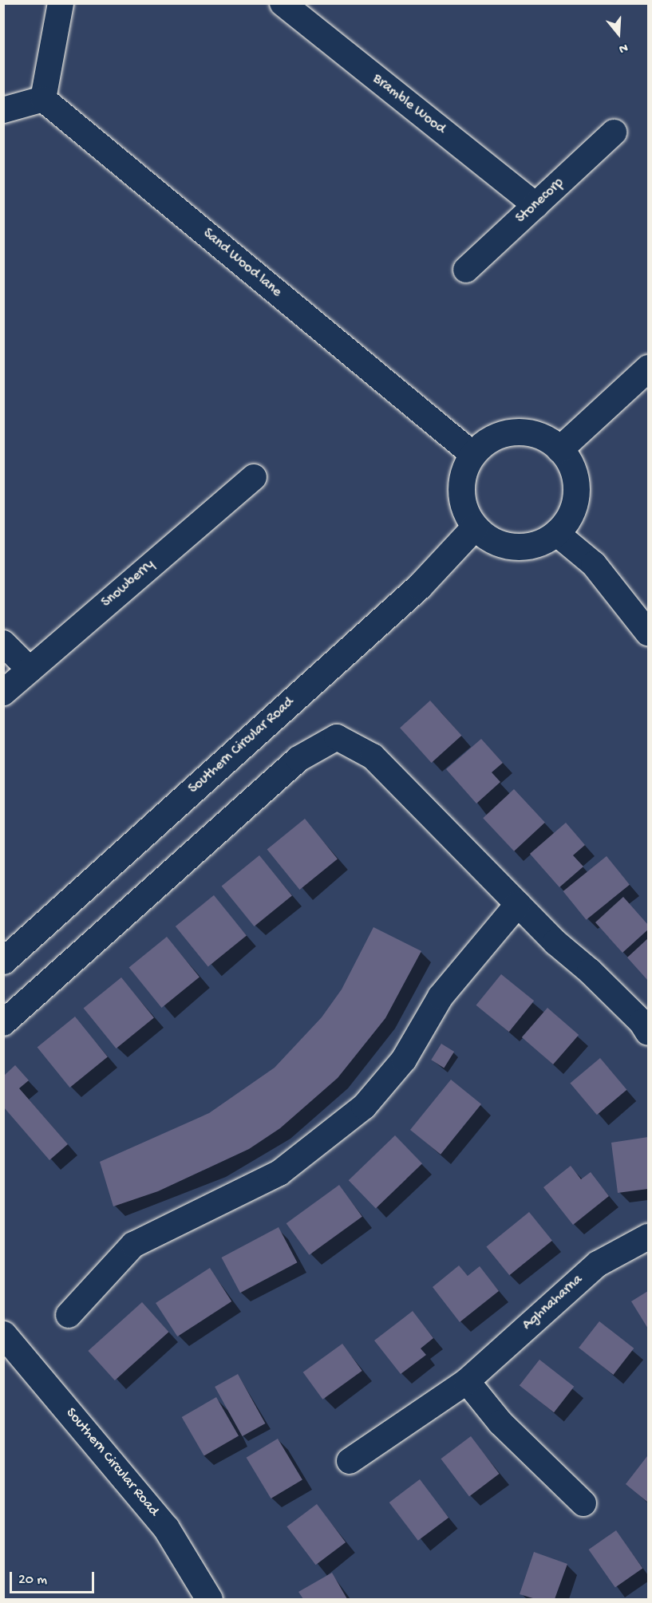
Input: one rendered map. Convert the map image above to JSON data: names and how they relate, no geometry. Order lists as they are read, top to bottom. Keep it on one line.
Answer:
{"streets":{"main road":["Southern Circular Road"],"street":["Bramble Wood","Stonecorp","Sand Wood lane","Snowberry","Aghnaharna"]},"crossings":[["Bramble Wood","Stonecorp"],["Sand Wood lane","Southern Circular Road"]],"scale_bar":"20 m","north":"bottom"}
